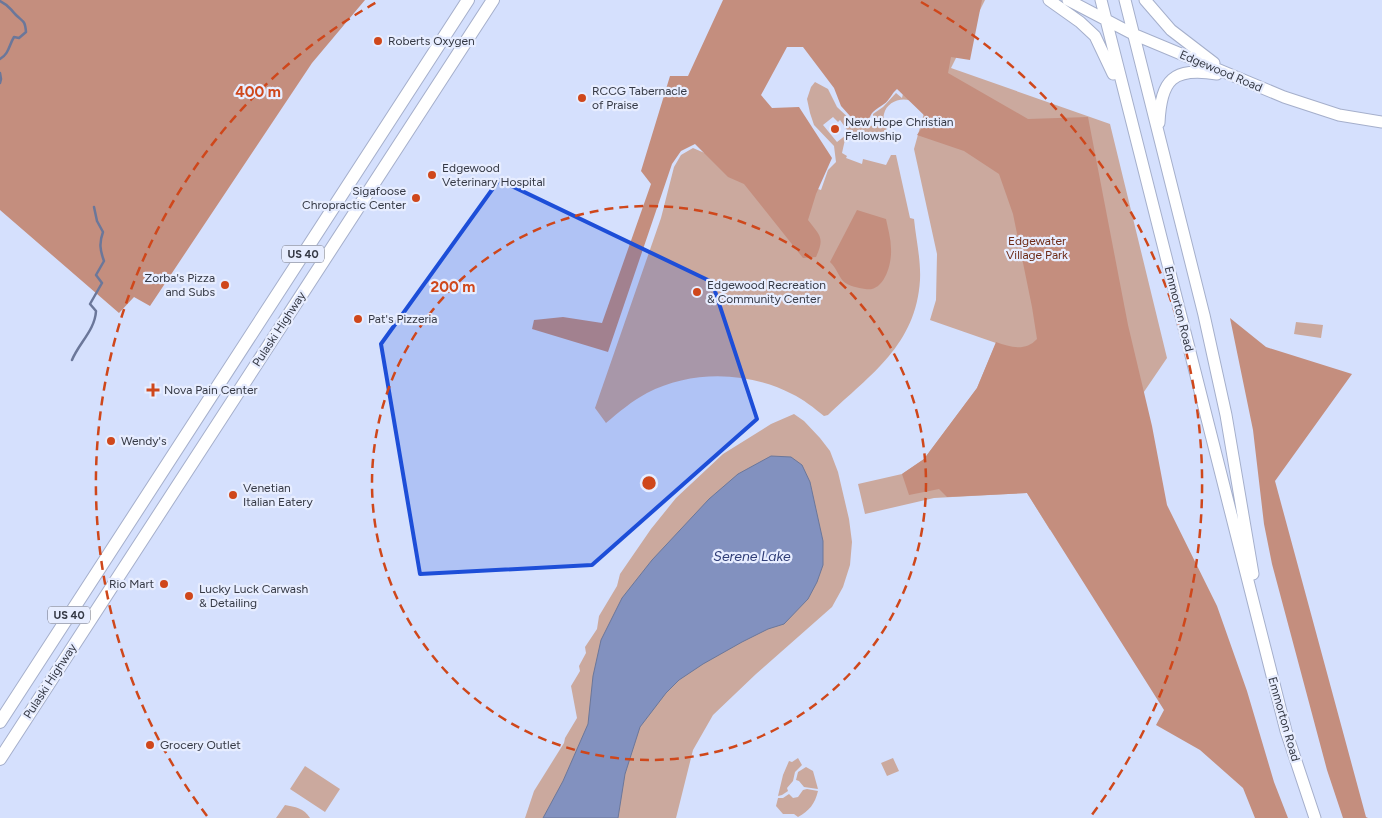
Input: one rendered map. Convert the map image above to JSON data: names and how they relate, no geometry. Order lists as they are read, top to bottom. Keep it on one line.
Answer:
{"streets":{"highway":["US 40","Pulaski Highway"],"main road":["Edgewood Road","Emmorton Road"]},"crossings":[["Edgewood Road","Emmorton Road"]],"water":["Serene Lake"],"parks":["Edgewater Village Park"],"places":{"other":["Roberts Oxygen","RCCG Tabernacle of Praise","New Hope Christian Fellowship","Edgewood Veterinary Hospital","Sigafoose Chropractic Center","Zorba's Pizza and Subs","Edgewood Recreation & Community Center","Pat's Pizzeria","Wendy's","Venetian Italian Eatery","Rio Mart","Lucky Luck Carwash & Detailing","Grocery Outlet"],"health":["Nova Pain Center"]},"rings":["400 m","200 m"]}
